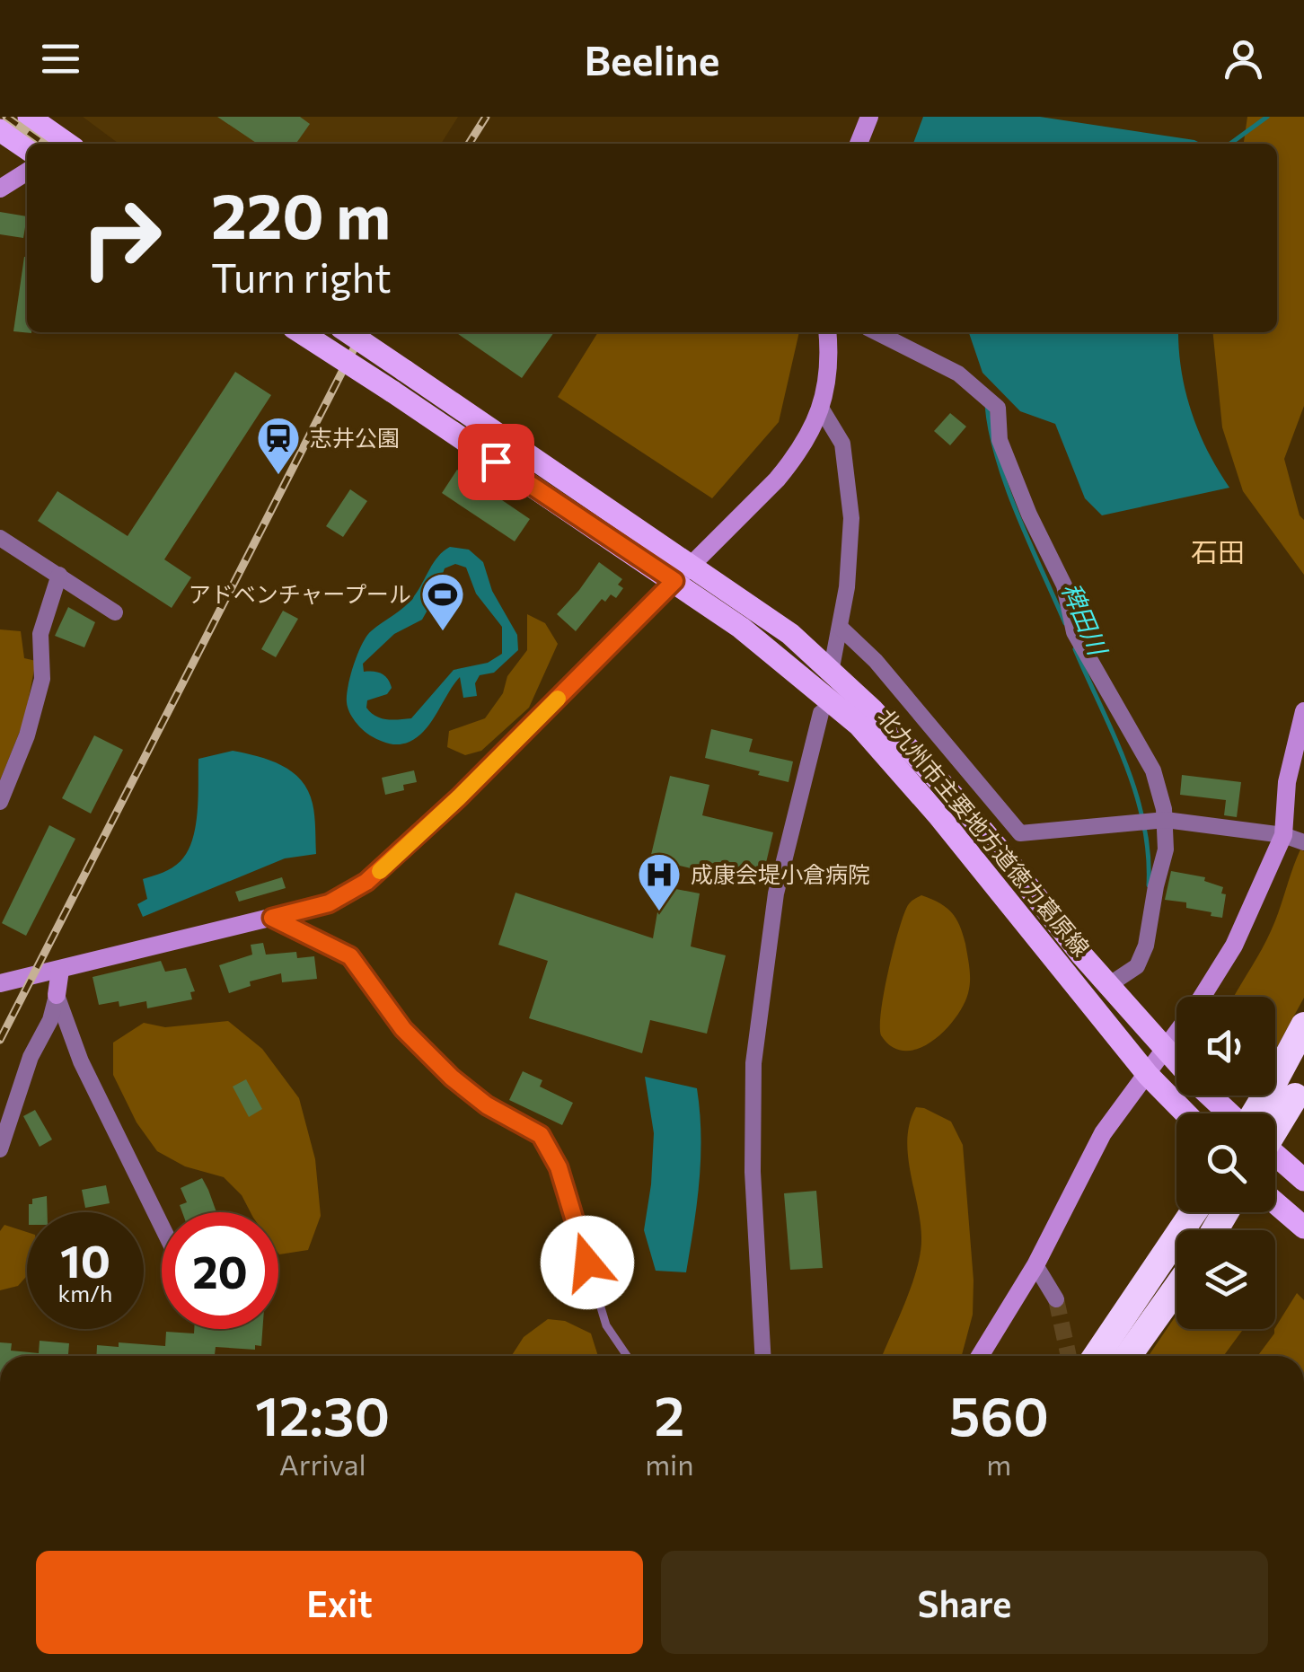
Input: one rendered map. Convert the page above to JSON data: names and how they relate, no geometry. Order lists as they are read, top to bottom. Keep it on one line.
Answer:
{"streets":{"main road":["北九州市主要地方道徳力葛原線"]},"districts":["石田"],"water":["稗田川"],"places":{"station":["志井公園"],"sports":["アドベンチャープール"],"hospital":["成康会堤小倉病院"]},"page":{"header":"Beeline","turn":["220 m","Turn right"],"speed":"10 km/h","limit":"20","eta":["12:30","Arrival","2","min","560","m"],"buttons":["Exit","Share"]}}
